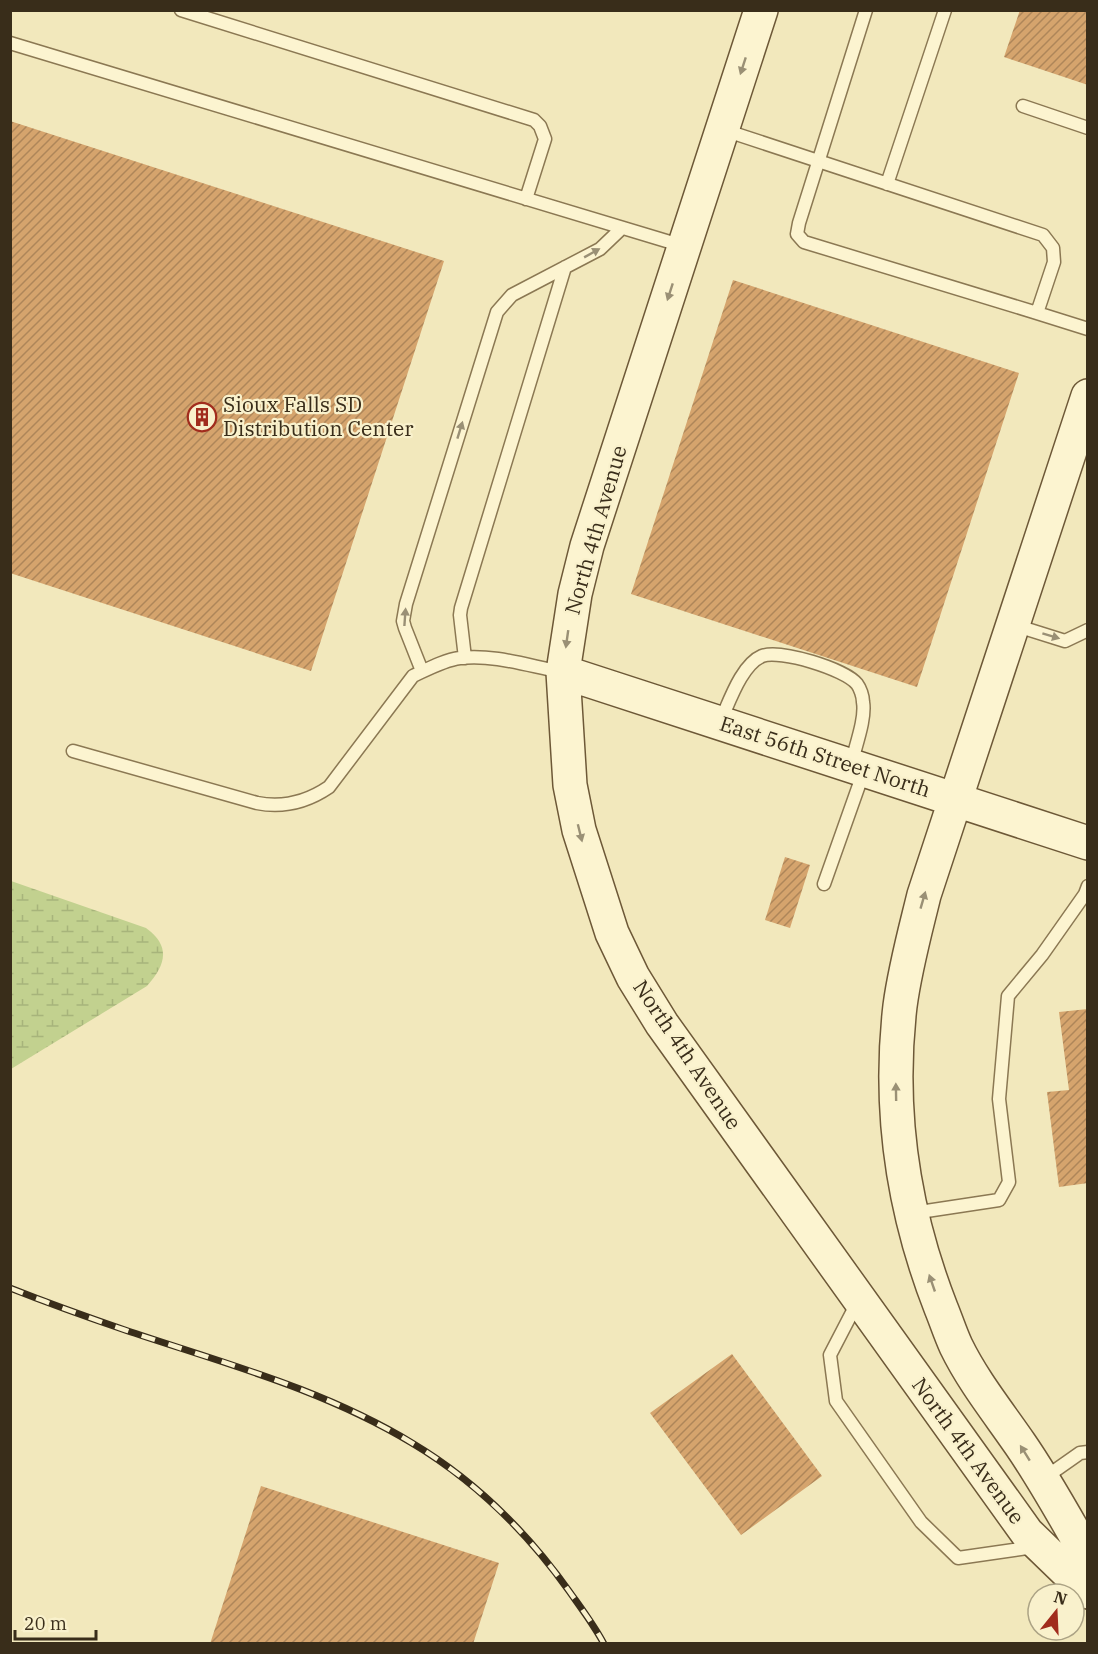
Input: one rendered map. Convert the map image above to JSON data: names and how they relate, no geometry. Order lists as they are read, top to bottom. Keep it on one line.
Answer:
{"streets":{"street":["North 4th Avenue","East 56th Street North"]},"crossings":[["North 4th Avenue","East 56th Street North"]],"places":{"building":["Sioux Falls SD Distribution Center"]},"scale_bar":"20 m","north":"top"}
